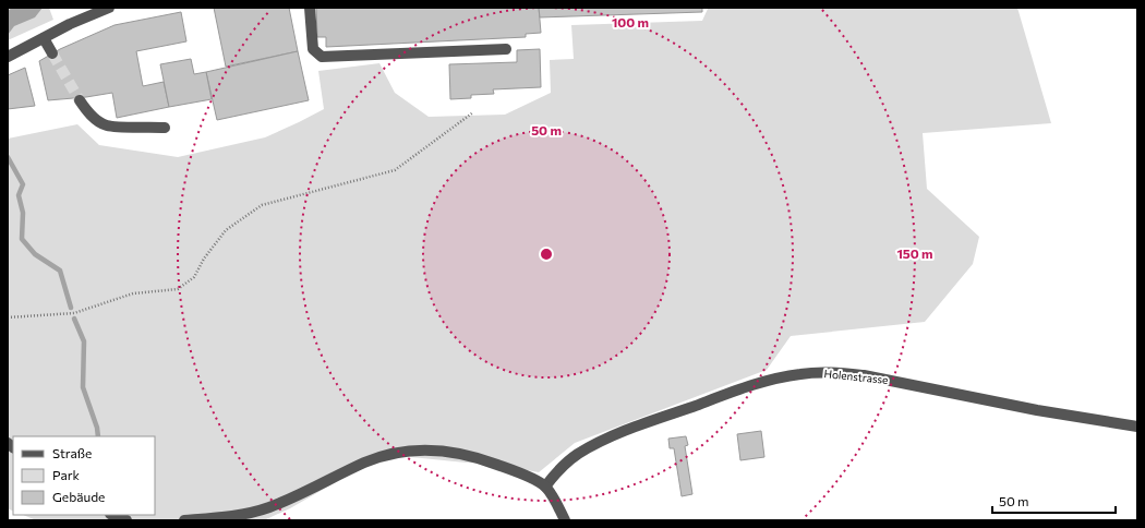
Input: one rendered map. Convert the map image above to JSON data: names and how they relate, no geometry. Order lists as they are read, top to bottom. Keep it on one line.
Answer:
{"streets":{"street":["Holenstrasse"]},"legend":["Straße","Park","Gebäude"],"scale_bar":"50 m","rings":["100 m","50 m","150 m"]}
